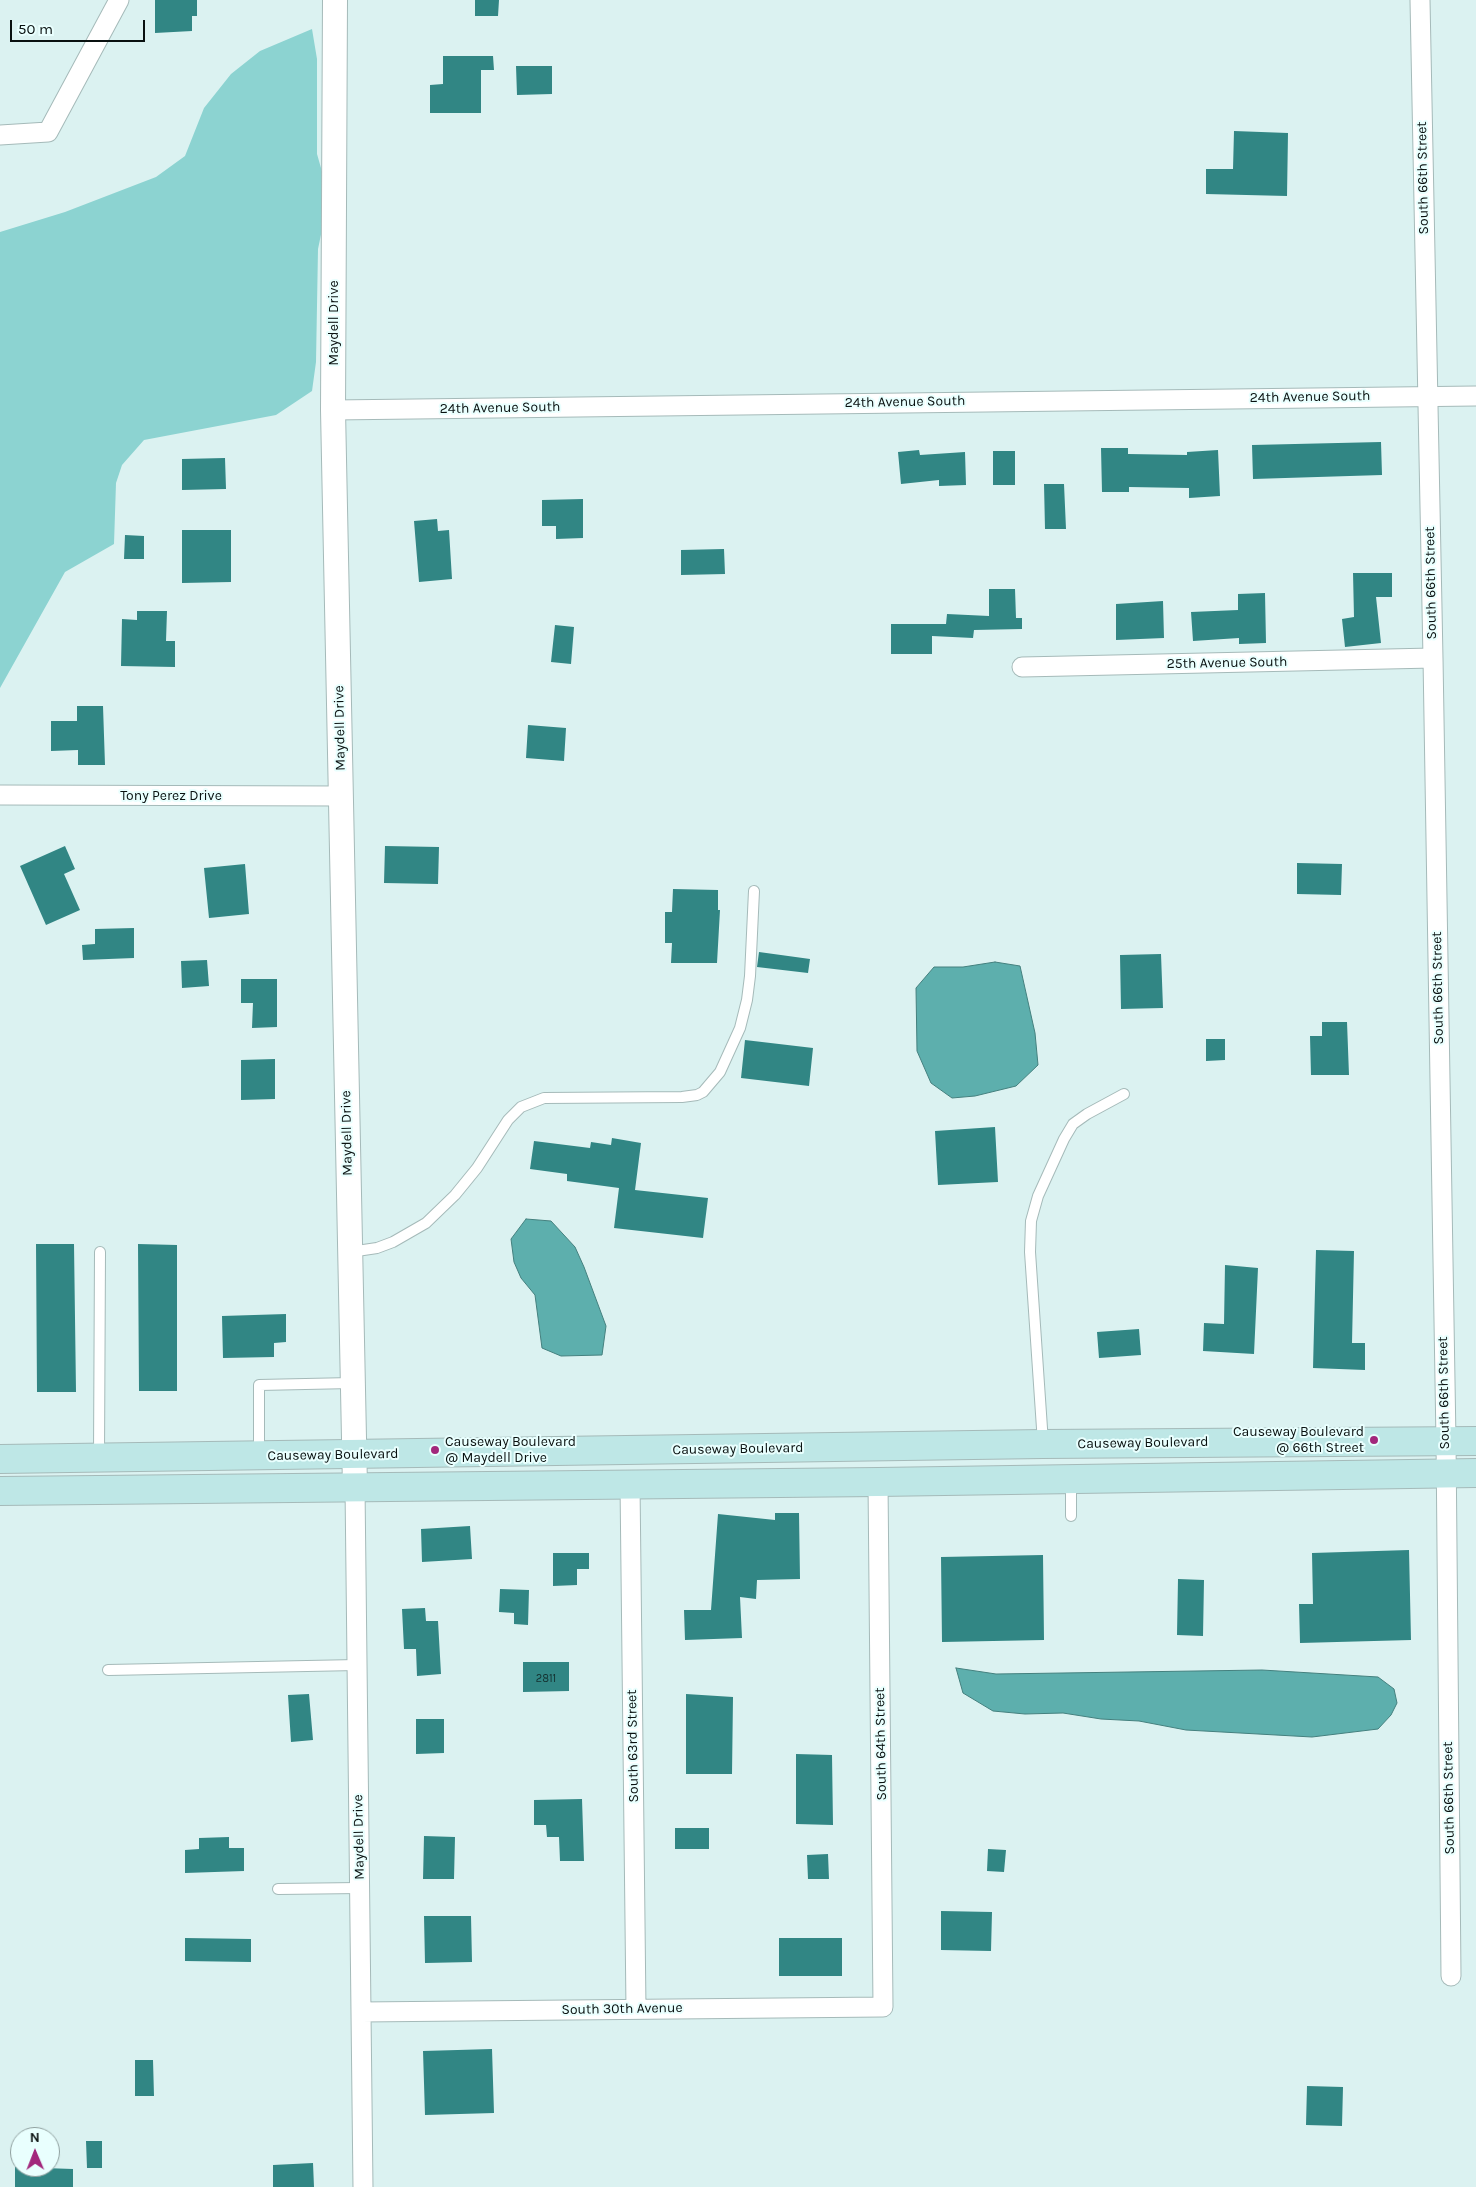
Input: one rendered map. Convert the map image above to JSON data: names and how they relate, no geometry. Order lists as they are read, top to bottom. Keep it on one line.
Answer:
{"streets":{"main road":["Causeway Boulevard"],"street":["South 66th Street","Maydell Drive","24th Avenue South","25th Avenue South","Tony Perez Drive","South 64th Street","South 63rd Street","South 30th Avenue"]},"crossings":[["South 66th Street","24th Avenue South"],["South 66th Street","25th Avenue South"],["South 66th Street","Causeway Boulevard"],["Maydell Drive","24th Avenue South"],["Maydell Drive","Tony Perez Drive"],["Maydell Drive","Causeway Boulevard"],["Maydell Drive","South 30th Avenue"],["South 64th Street","South 30th Avenue"],["South 63rd Street","South 30th Avenue"]],"places":["Causeway Boulevard @ 66th Street","Causeway Boulevard @ Maydell Drive"],"house_numbers":["2811"],"scale_bar":"50 m","north":"top"}
